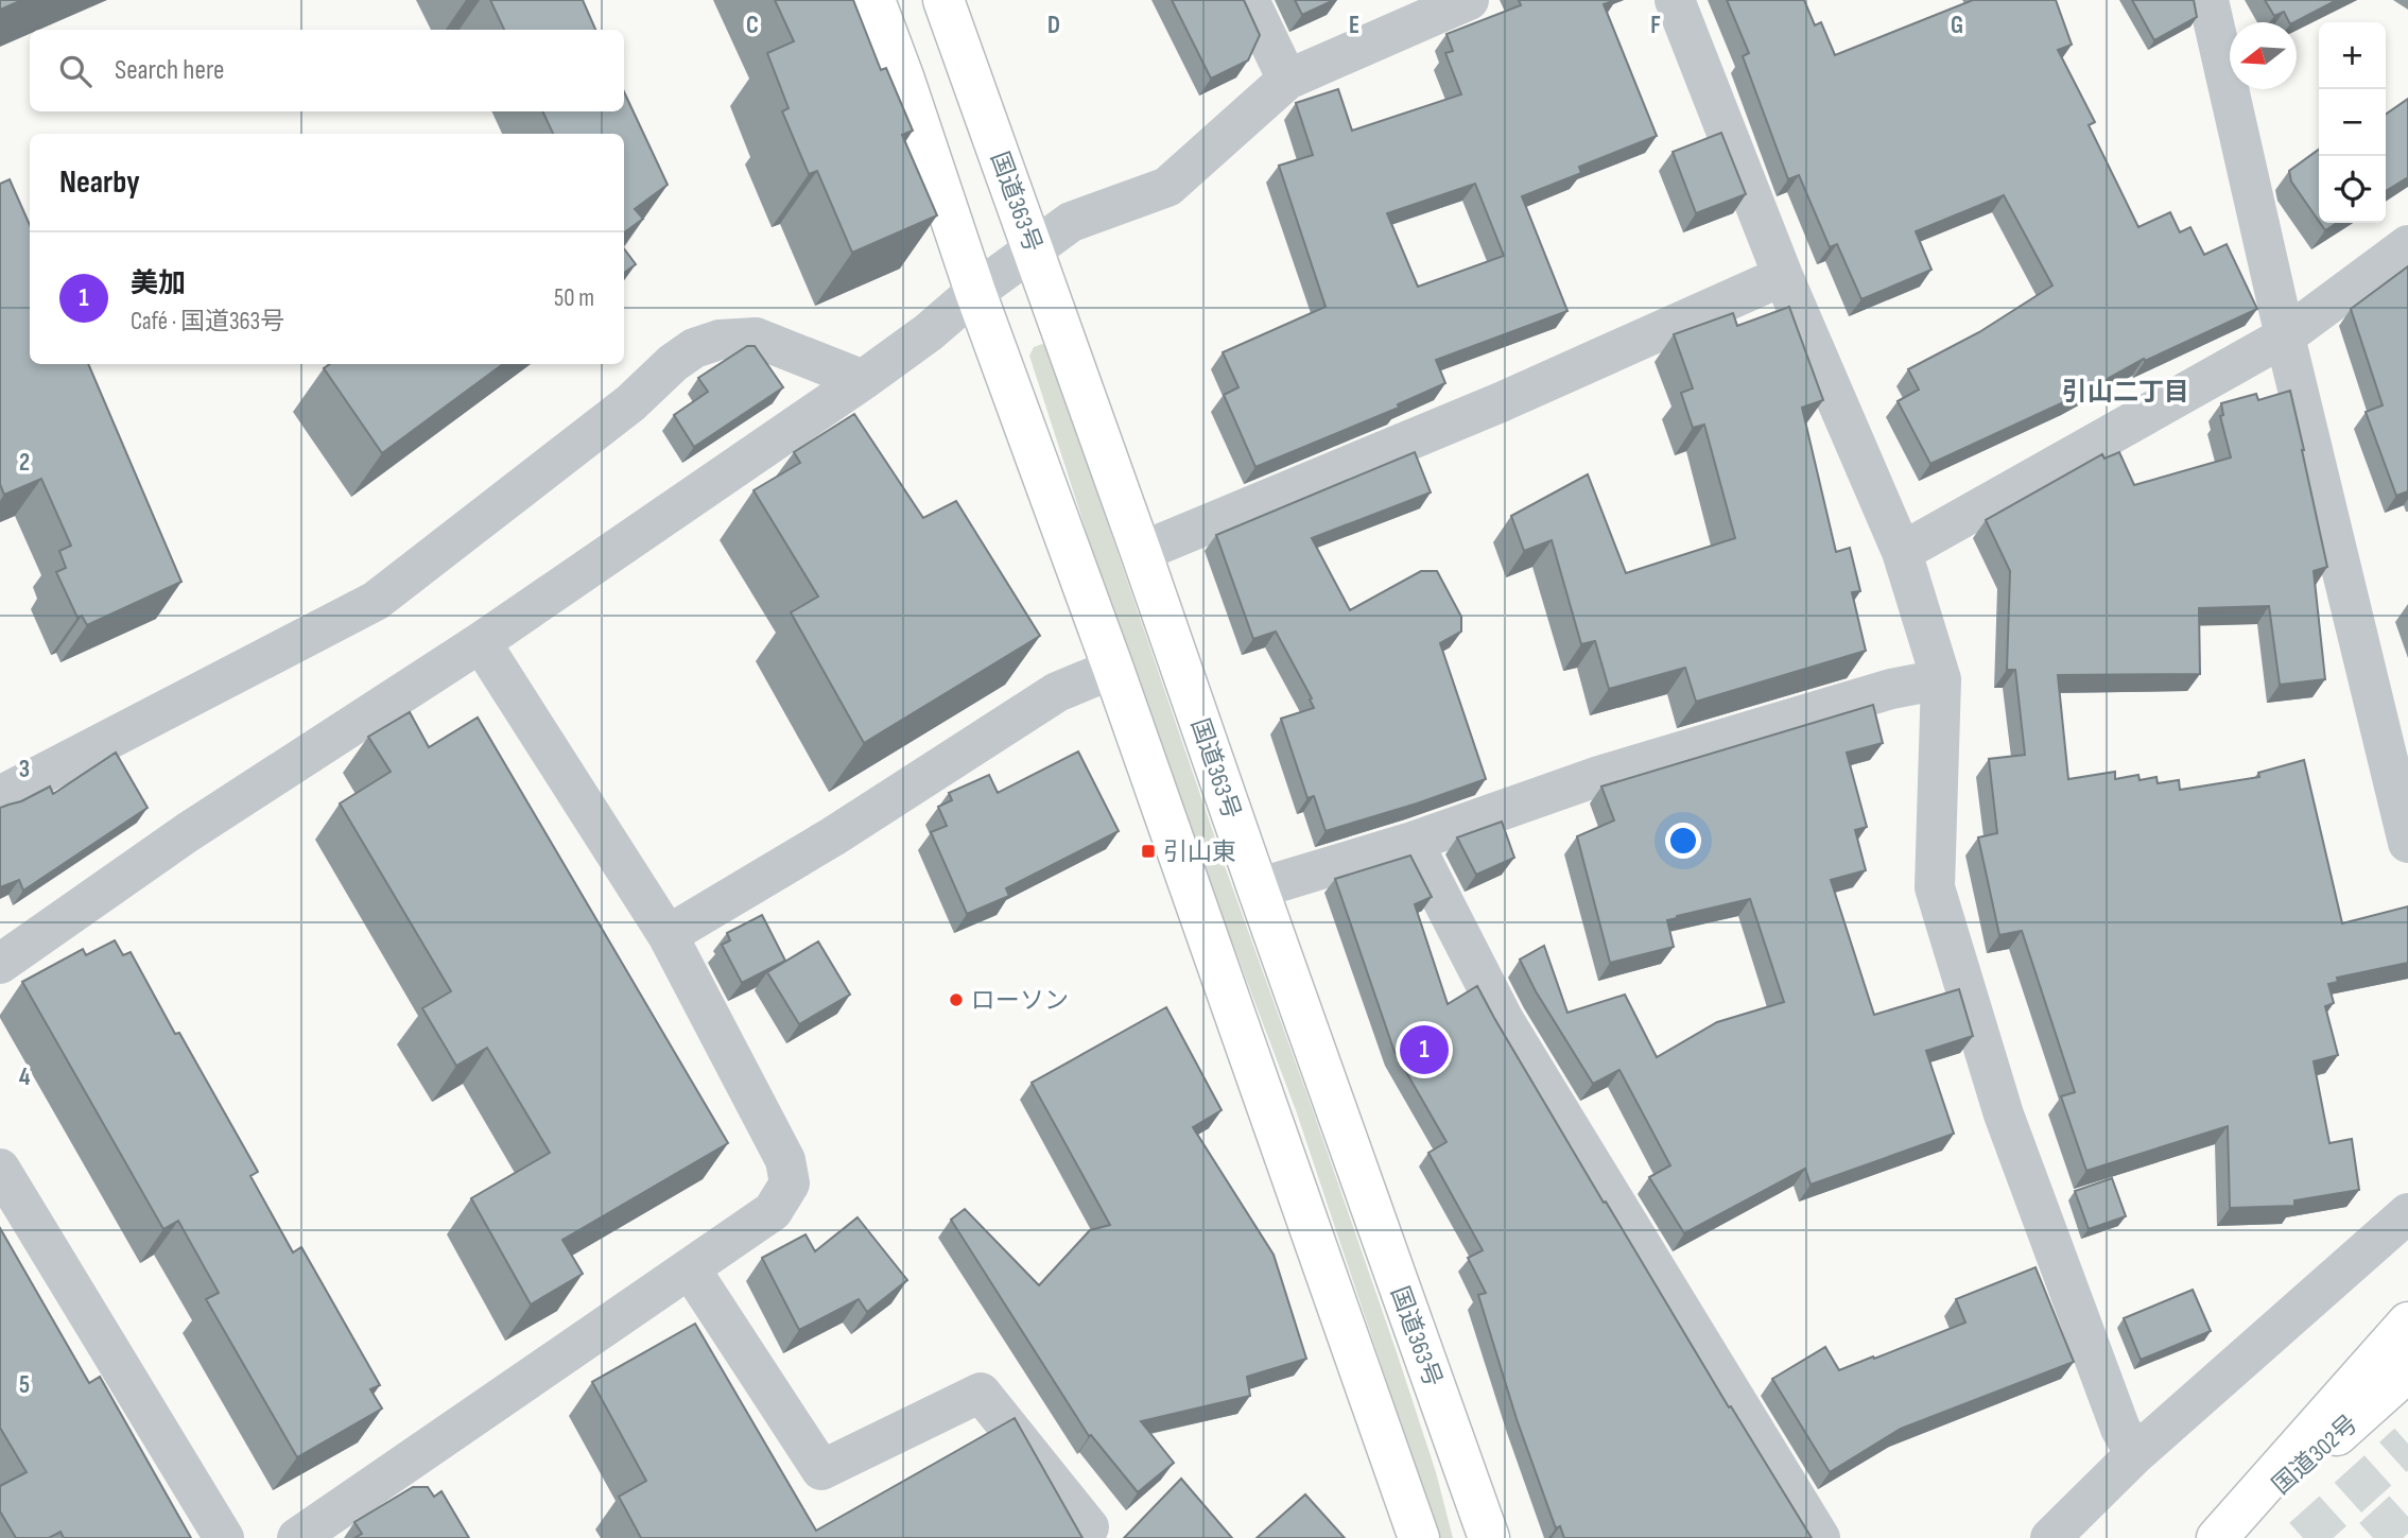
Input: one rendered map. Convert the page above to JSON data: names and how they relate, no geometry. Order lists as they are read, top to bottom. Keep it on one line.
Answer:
{"streets":{"highway":["国道363号","国道302号"]},"districts":["引山二丁目"],"places":{"transit":["引山東"],"other":["ローソン"]},"north":"left","page":{"map_buttons":["+","−"],"search":"Search here","heading":"Nearby","list":[{"mark":"1","name":"美加","note":"Café · 国道363号","value":"50 m"}],"pins":"1"},"grid":{"columns":["C","D","E","F","G"],"rows":["2","3","4","5"]}}
